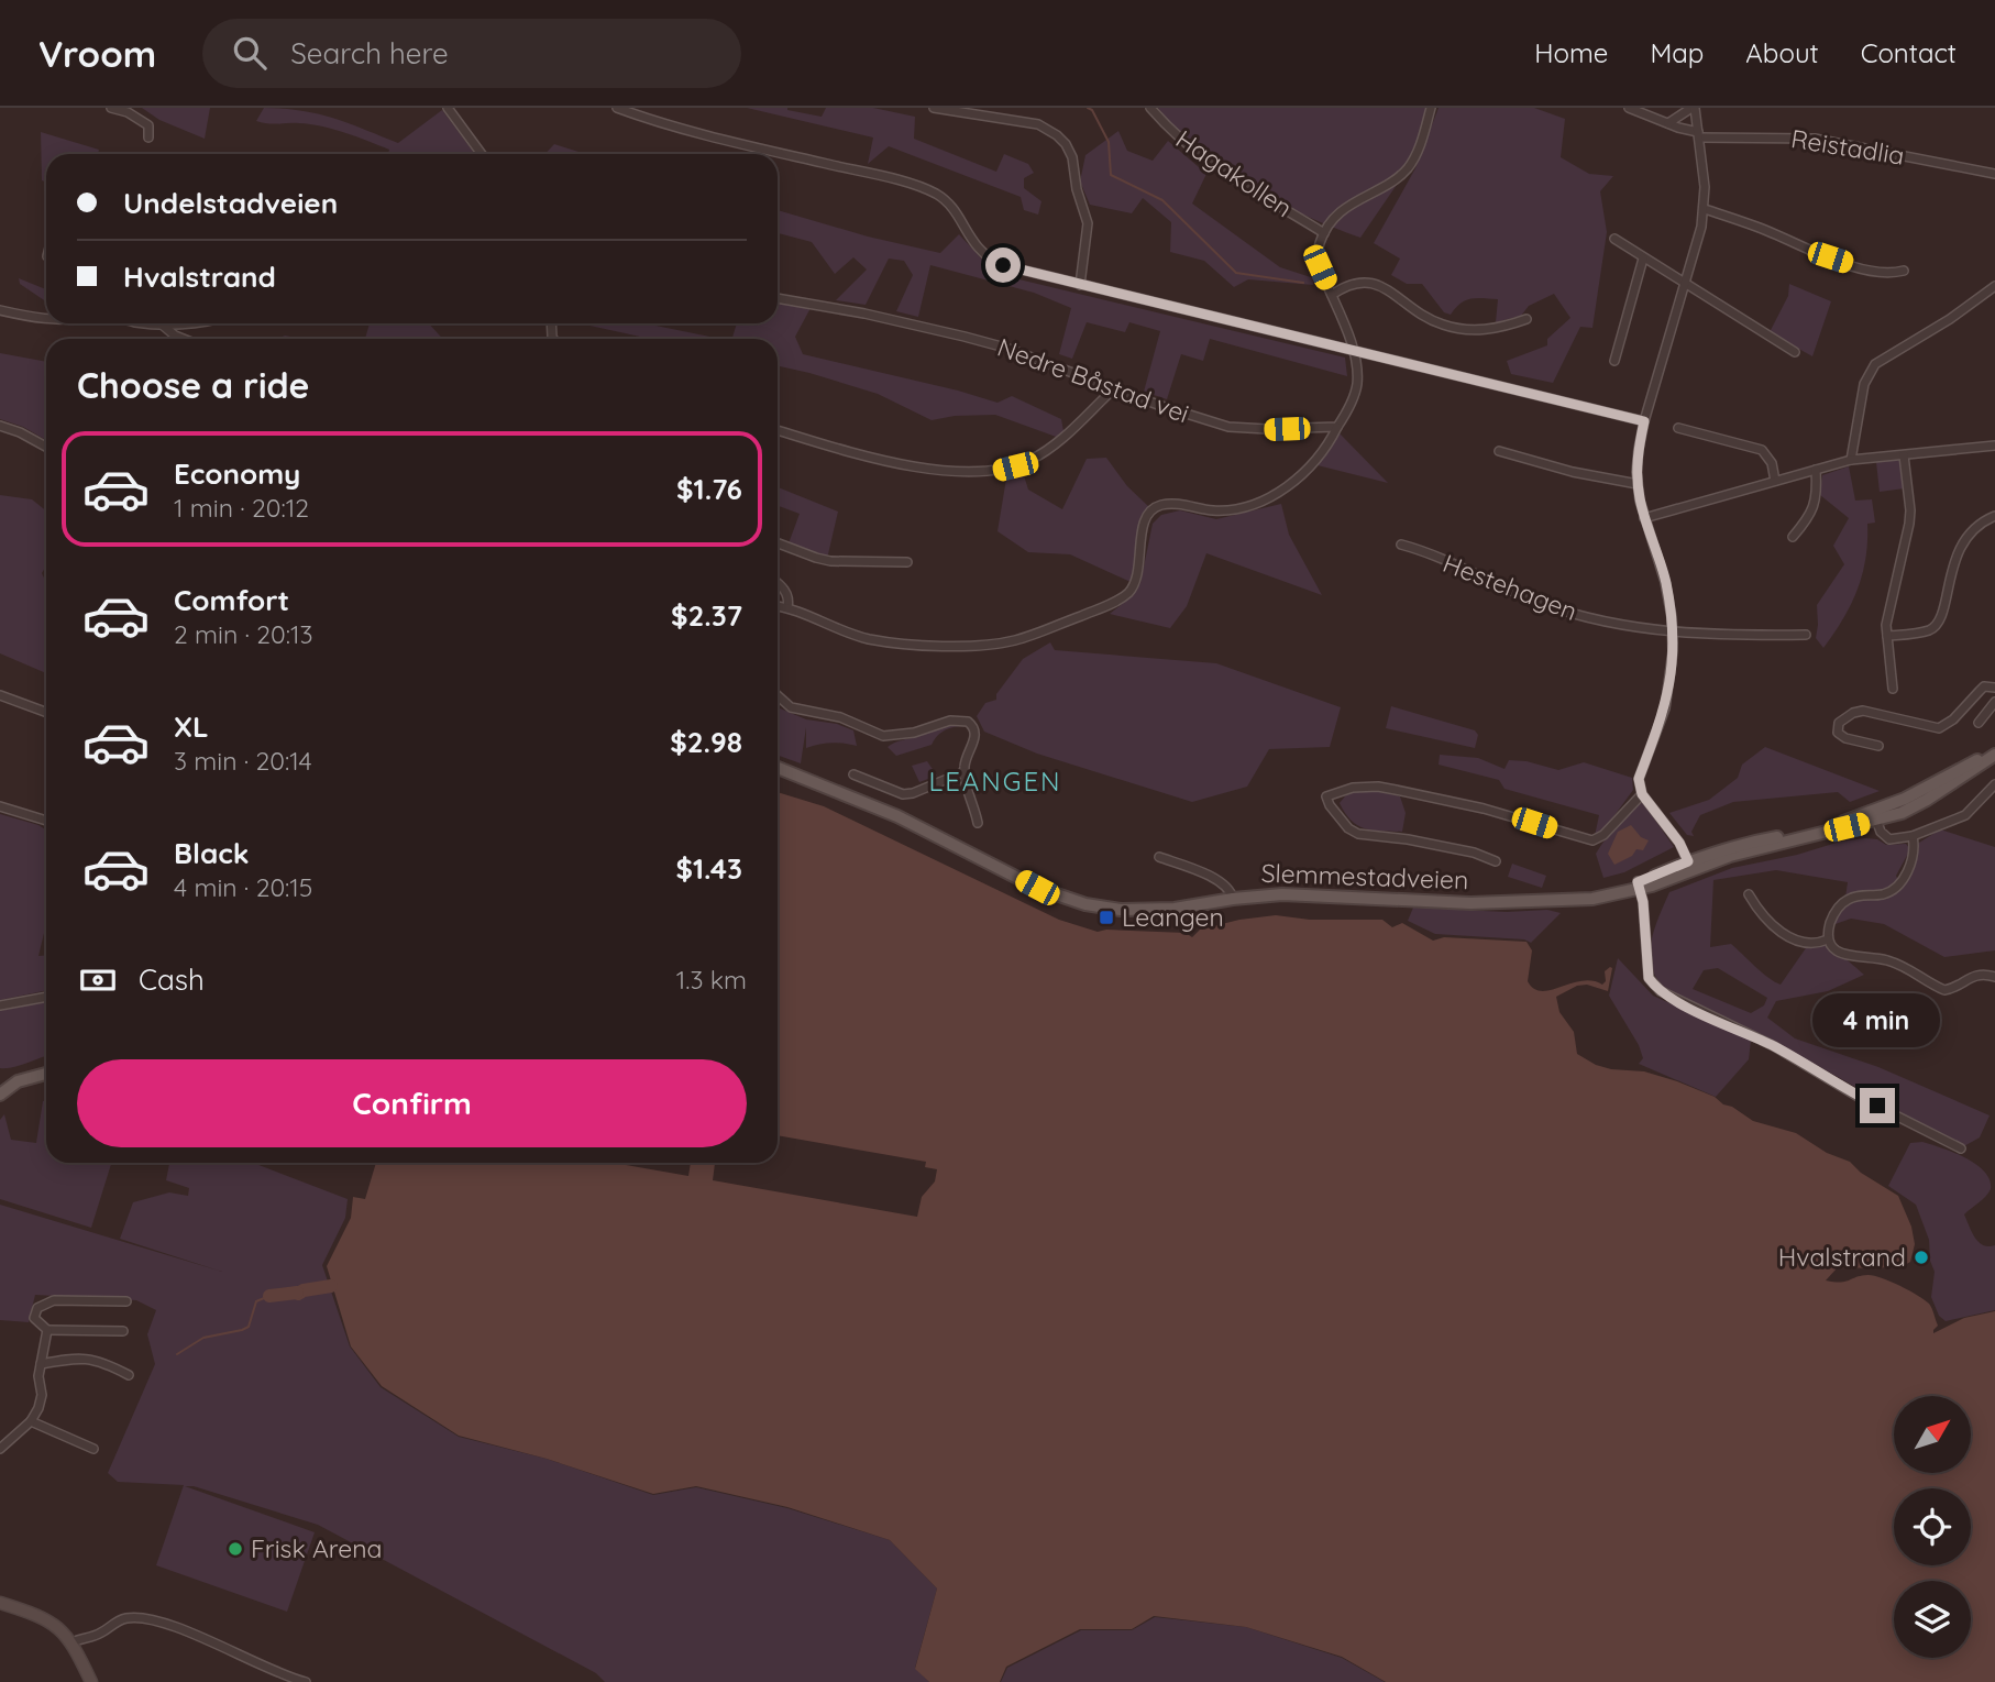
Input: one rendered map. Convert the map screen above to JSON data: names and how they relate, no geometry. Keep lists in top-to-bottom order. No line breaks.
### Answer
{"streets":{"main road":["Slemmestadveien"],"street":["Reistadlia","Hagakollen","Nedre Båstad vei","Hestehagen"]},"districts":["LEANGEN"],"places":{"transit":["Leangen"],"other":["Hvalstrand","Frisk Arena"]},"north":"top right","page":{"header":"Vroom","search":"Search here","nav":["Home","Map","About","Contact"],"banner":["Undelstadveien","Hvalstrand"],"heading":"Choose a ride","list":[{"name":"Economy","note":"1 min · 20:12","value":"$1.76"},{"name":"Comfort","note":"2 min · 20:13","value":"$2.37"},{"name":"XL","note":"3 min · 20:14","value":"$2.98"},{"name":"Black","note":"4 min · 20:15","value":"$1.43"}],"pay":["Cash","1.3 km"],"bubble":"4 min","buttons":"Confirm"}}
